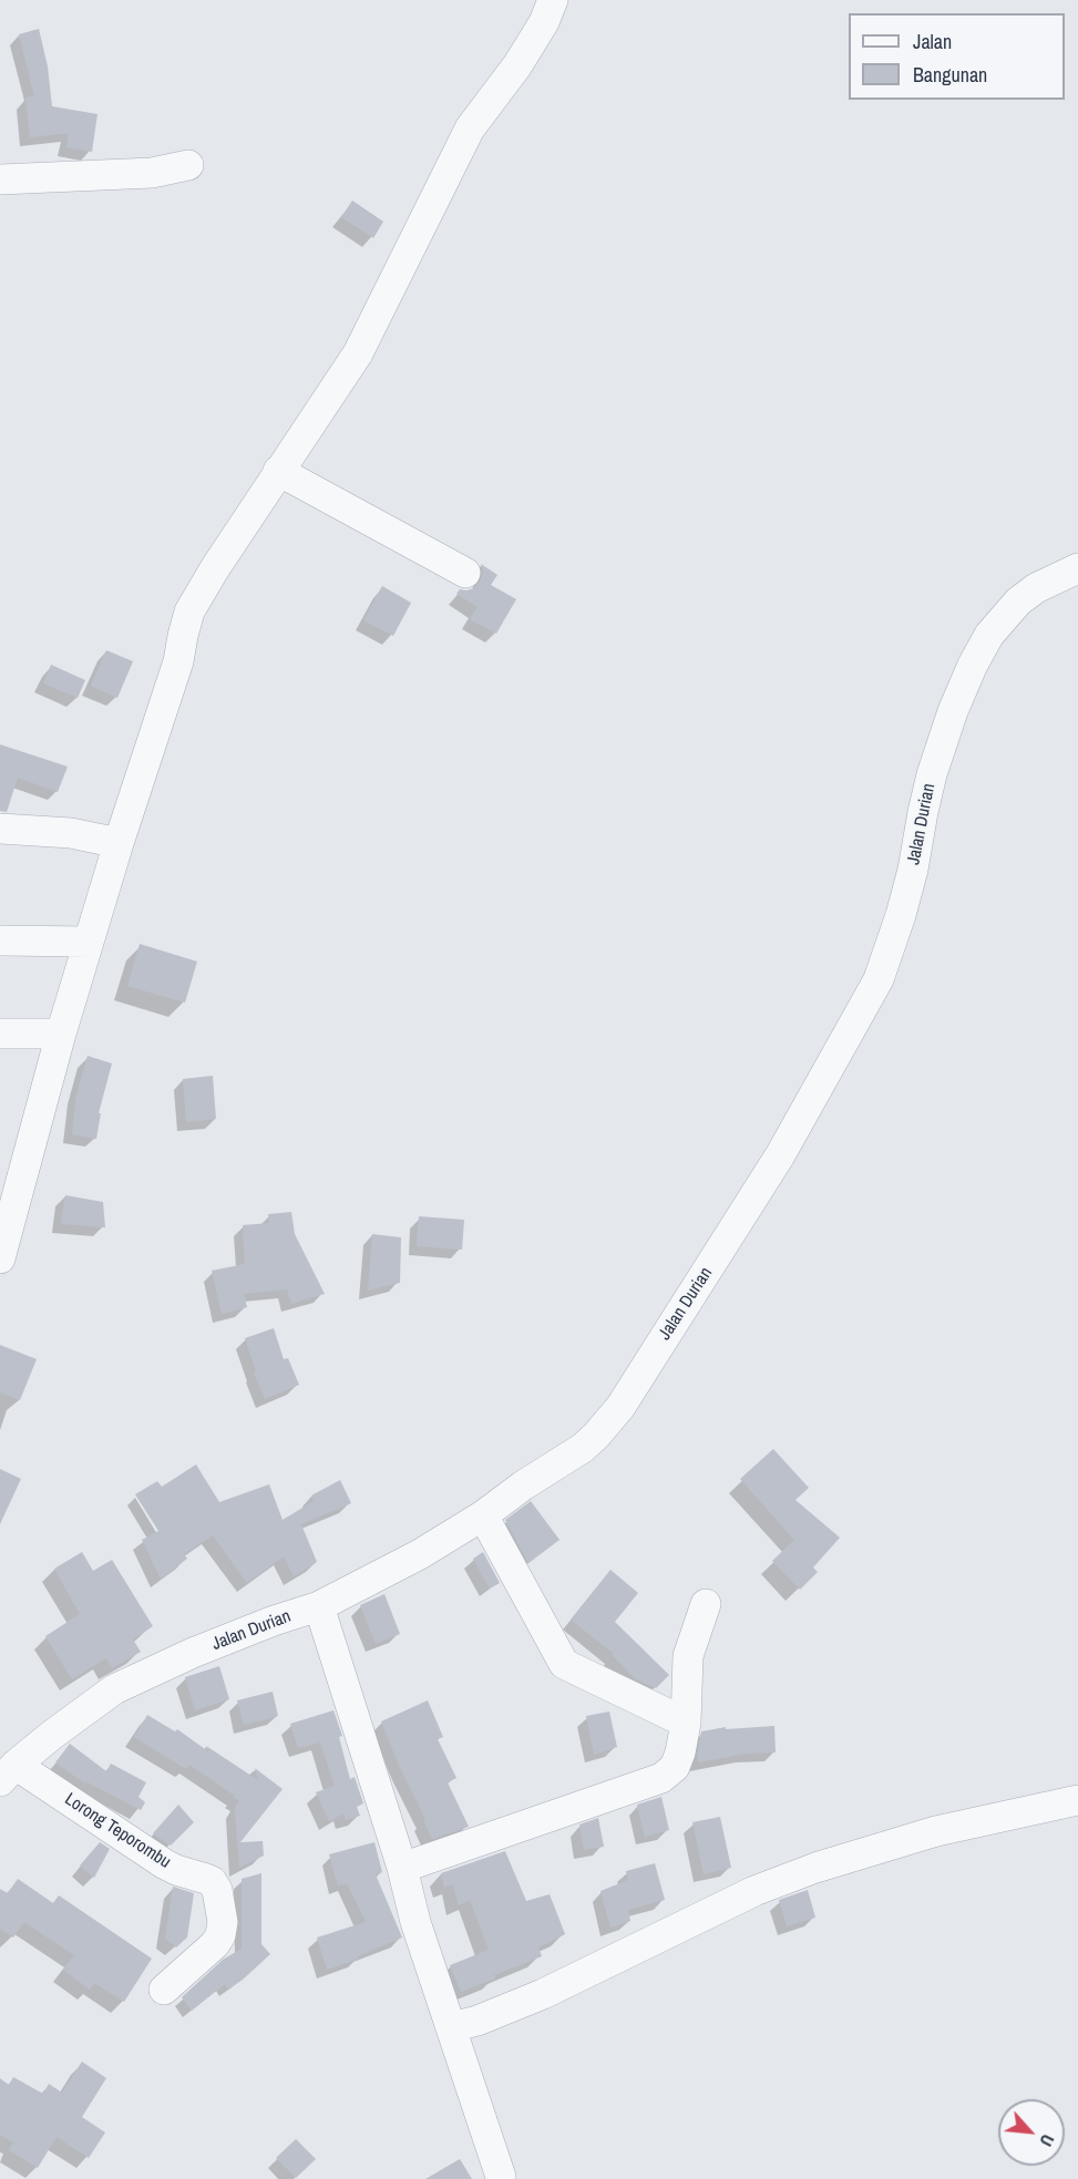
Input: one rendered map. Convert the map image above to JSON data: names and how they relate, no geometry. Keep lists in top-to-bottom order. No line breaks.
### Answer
{"streets":{"street":["Jalan Durian","Lorong Teporombu"]},"crossings":[["Jalan Durian","Lorong Teporombu"]],"legend":["Jalan","Bangunan"],"north":"bottom right"}
